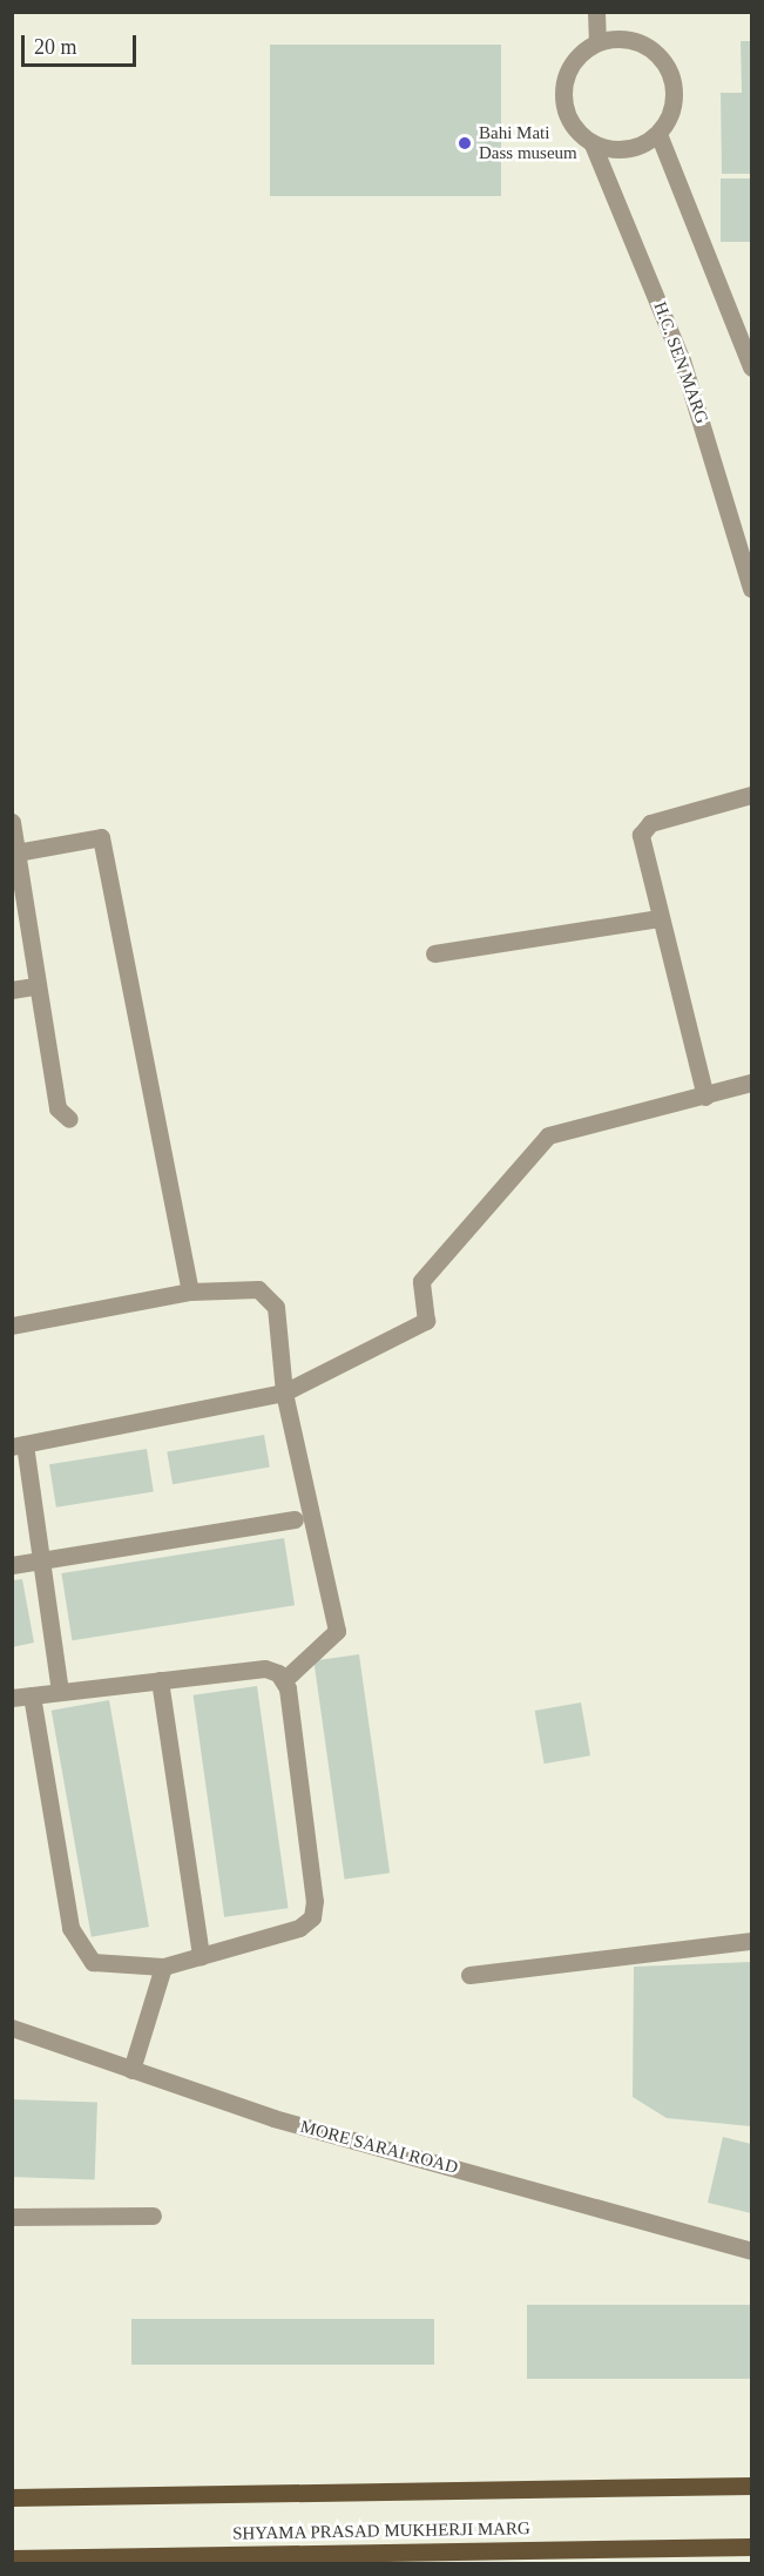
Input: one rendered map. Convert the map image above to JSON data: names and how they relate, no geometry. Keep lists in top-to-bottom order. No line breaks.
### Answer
{"streets":{"main road":["SHYAMA PRASAD MUKHERJI MARG"],"street":["H.C. SEN MARG","MORE SARAI ROAD"]},"places":["Bahi Mati Dass museum"],"scale_bar":"20 m"}
